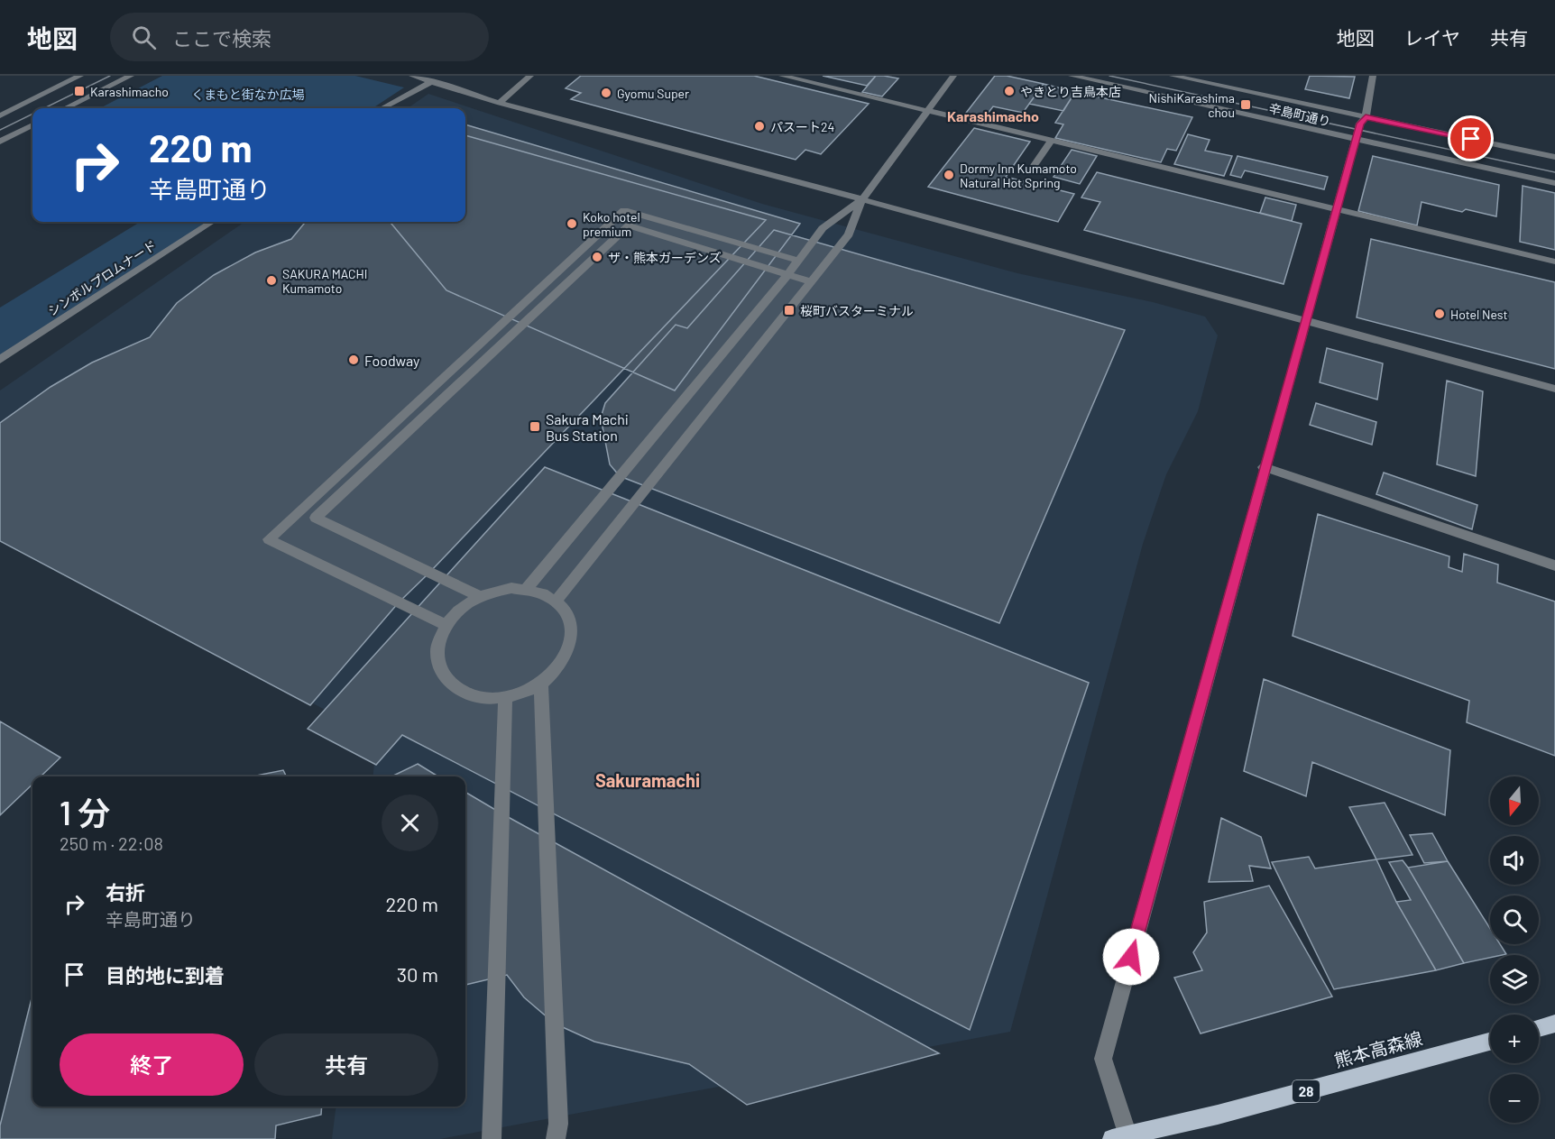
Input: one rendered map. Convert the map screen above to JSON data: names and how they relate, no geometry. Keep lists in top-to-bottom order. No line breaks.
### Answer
{"streets":{"main road":["熊本高森線","28"],"street":["辛島町通り","シンボルプロムナード"]},"districts":["Karashimacho","Sakuramachi"],"parks":["くまもと街なか広場"],"places":{"transit":["Karashimacho","NishiKarashima chou","桜町バスターミナル","Sakura Machi Bus Station"],"other":["やきとり吉鳥本店","Gyomu Super","パスート24","Dormy Inn Kumamoto Natural Hot Spring","Koko hotel premium","ザ・熊本ガーデンズ","SAKURA MACHI Kumamoto","Hotel Nest","Foodway"]},"north":"bottom","page":{"header":"地図","search":"ここで検索","nav":["地図","レイヤ","共有"],"turn":["220 m","辛島町通り"],"map_buttons":["+","−"],"heading":["1 分","250 m · 22:08"],"list":[{"name":"右折","note":"辛島町通り","value":"220 m"},{"name":"目的地に到着","value":"30 m"}],"buttons":["終了","共有"]}}
